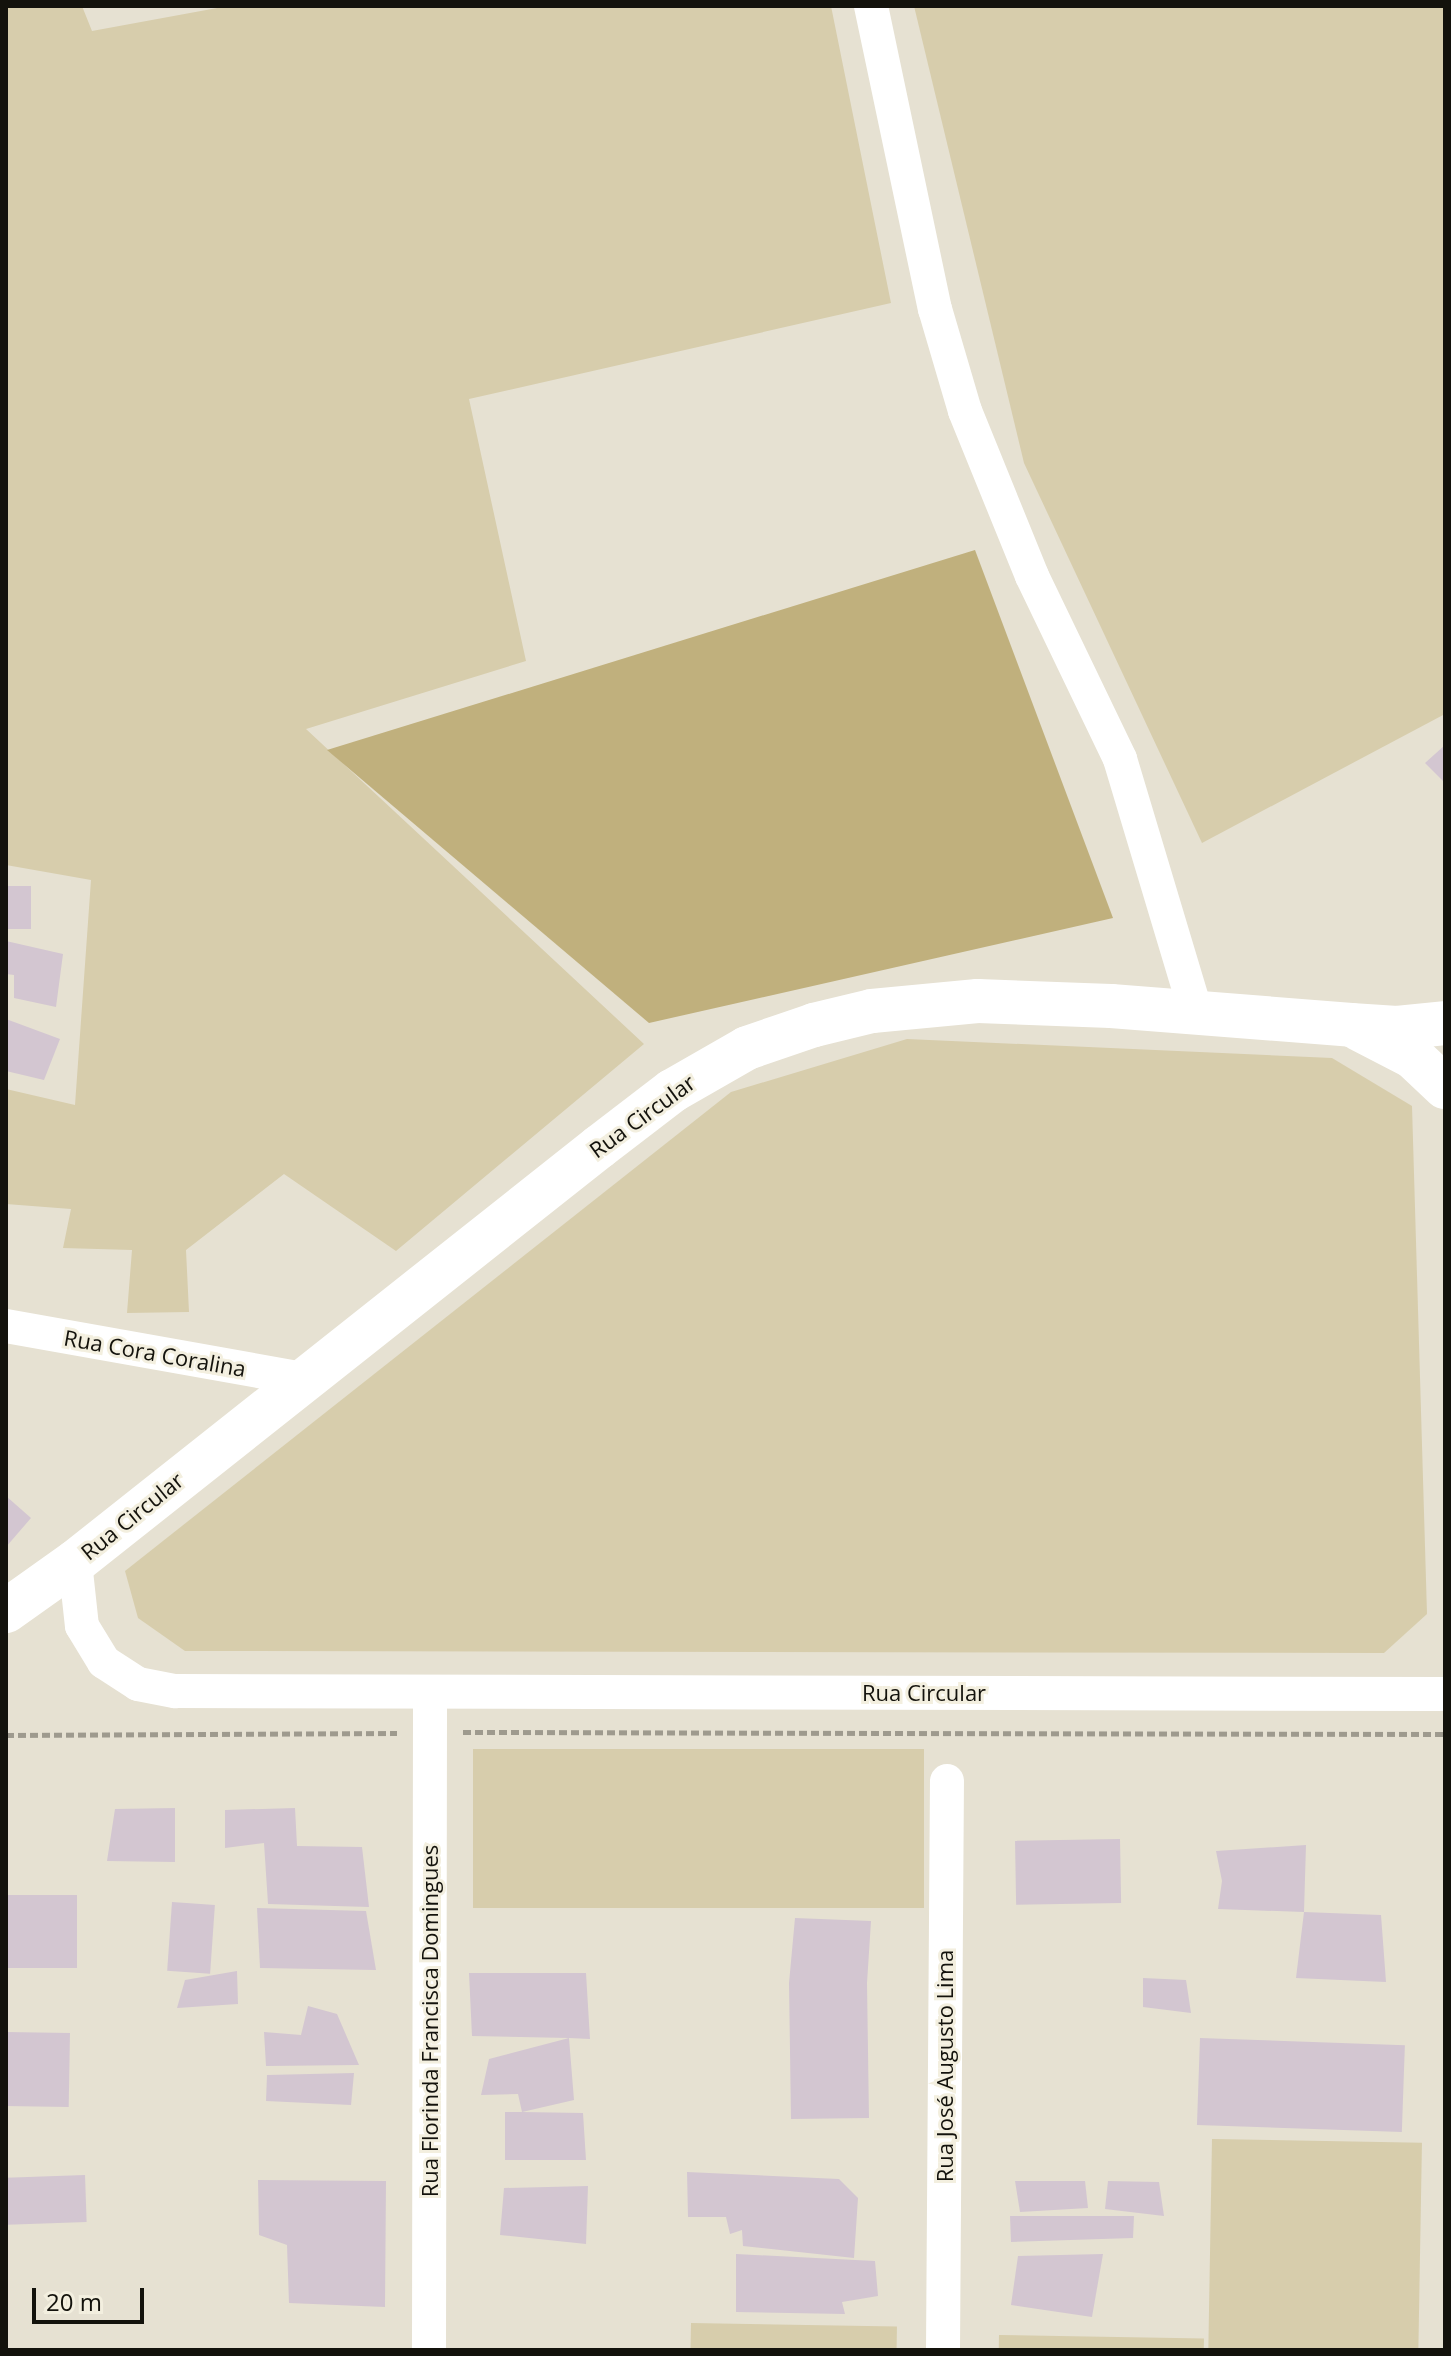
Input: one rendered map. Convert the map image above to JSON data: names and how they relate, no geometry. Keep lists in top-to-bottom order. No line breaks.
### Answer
{"streets":{"main road":["Rua Circular"],"street":["Rua Cora Coralina","Rua Florinda Francisca Domingues","Rua José Augusto Lima"]},"crossings":[["Rua Circular","Rua Cora Coralina"],["Rua Circular","Rua Florinda Francisca Domingues"]],"scale_bar":"20 m"}
